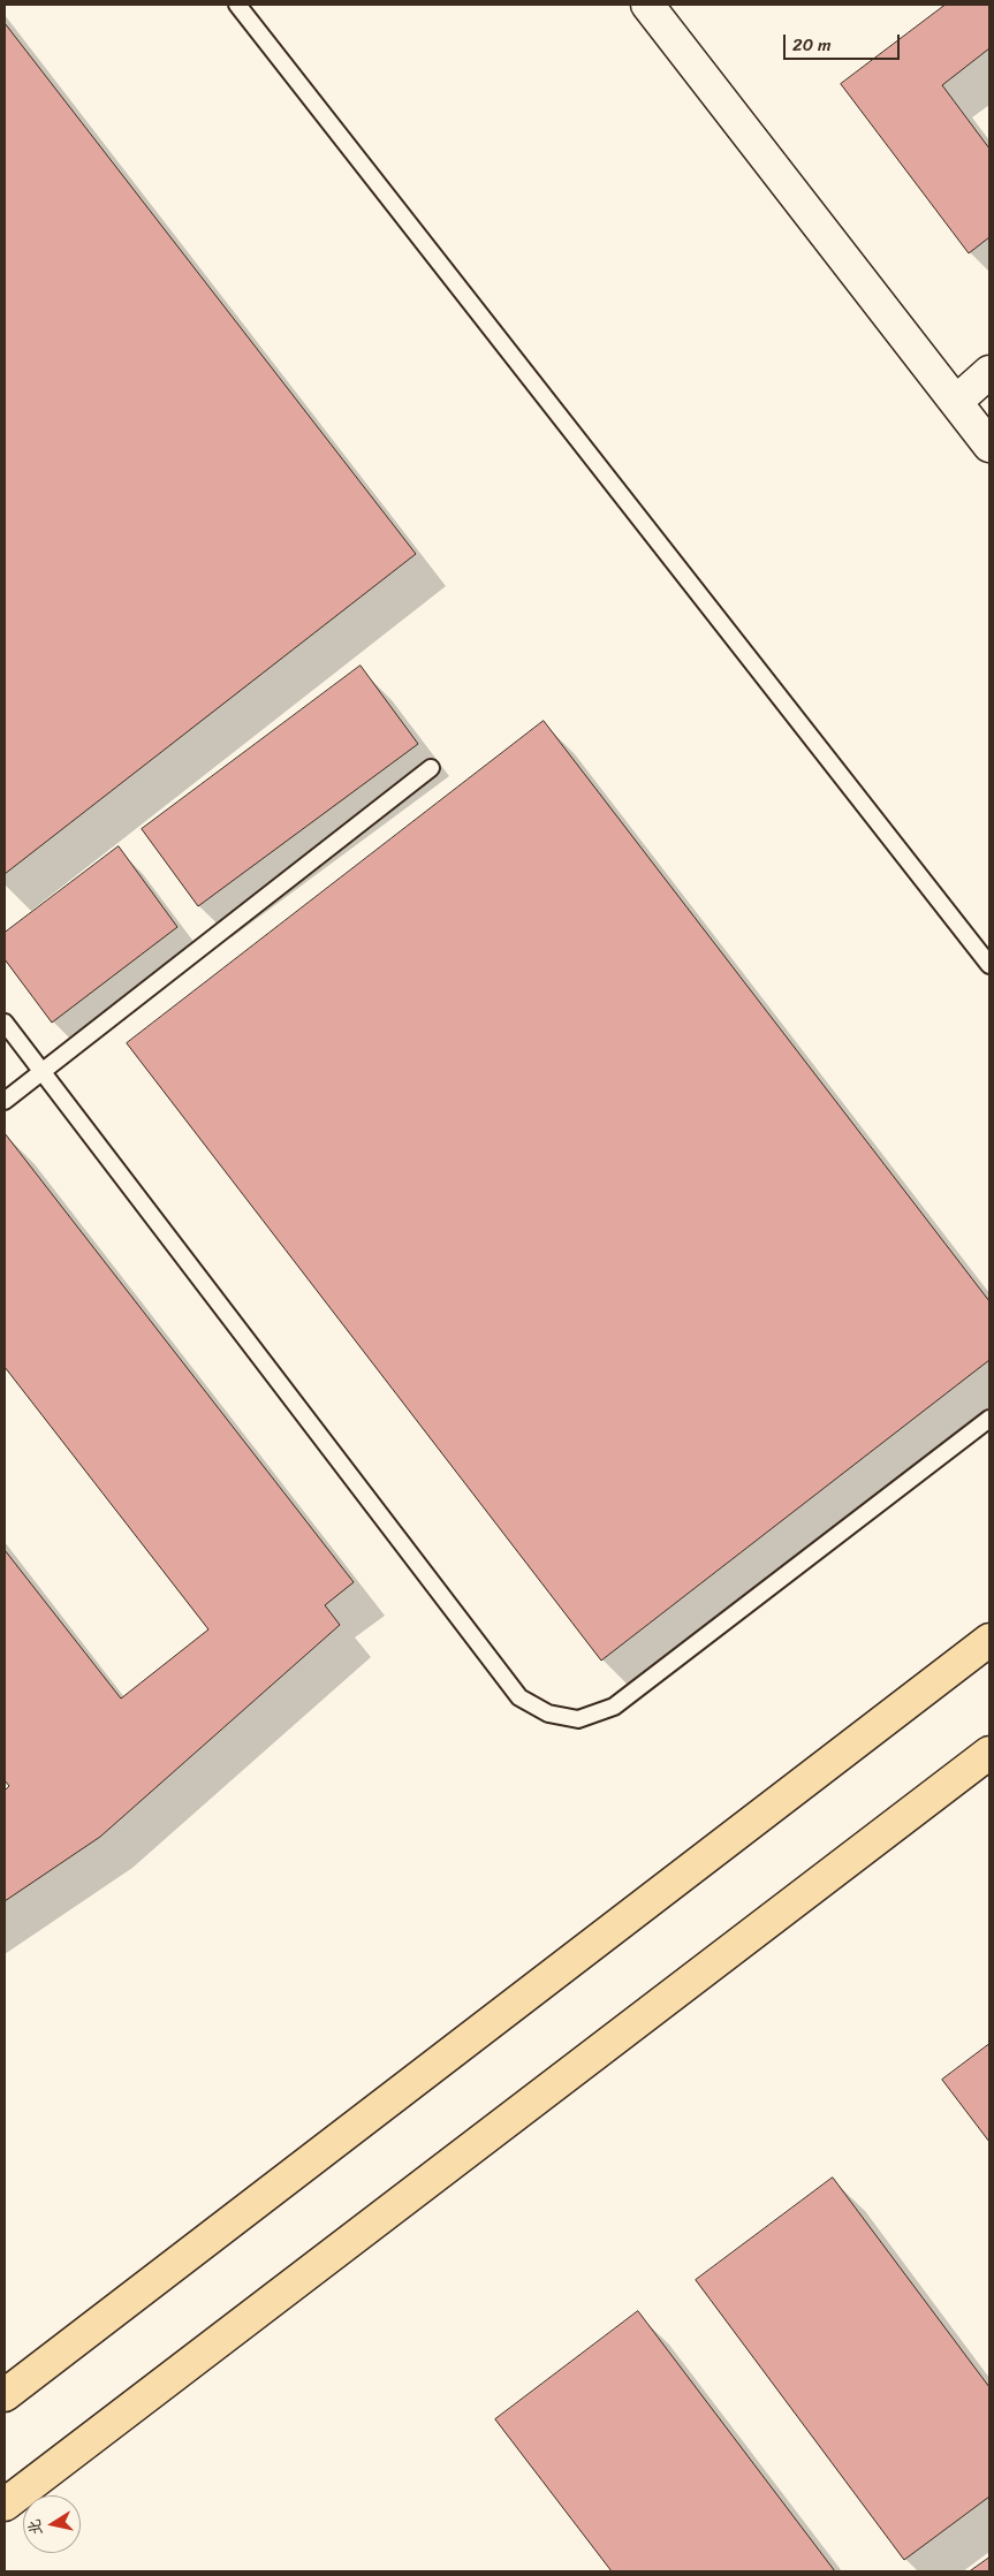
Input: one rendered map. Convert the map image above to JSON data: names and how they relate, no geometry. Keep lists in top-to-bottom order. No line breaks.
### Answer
{"scale_bar":"20 m","north":"left"}
